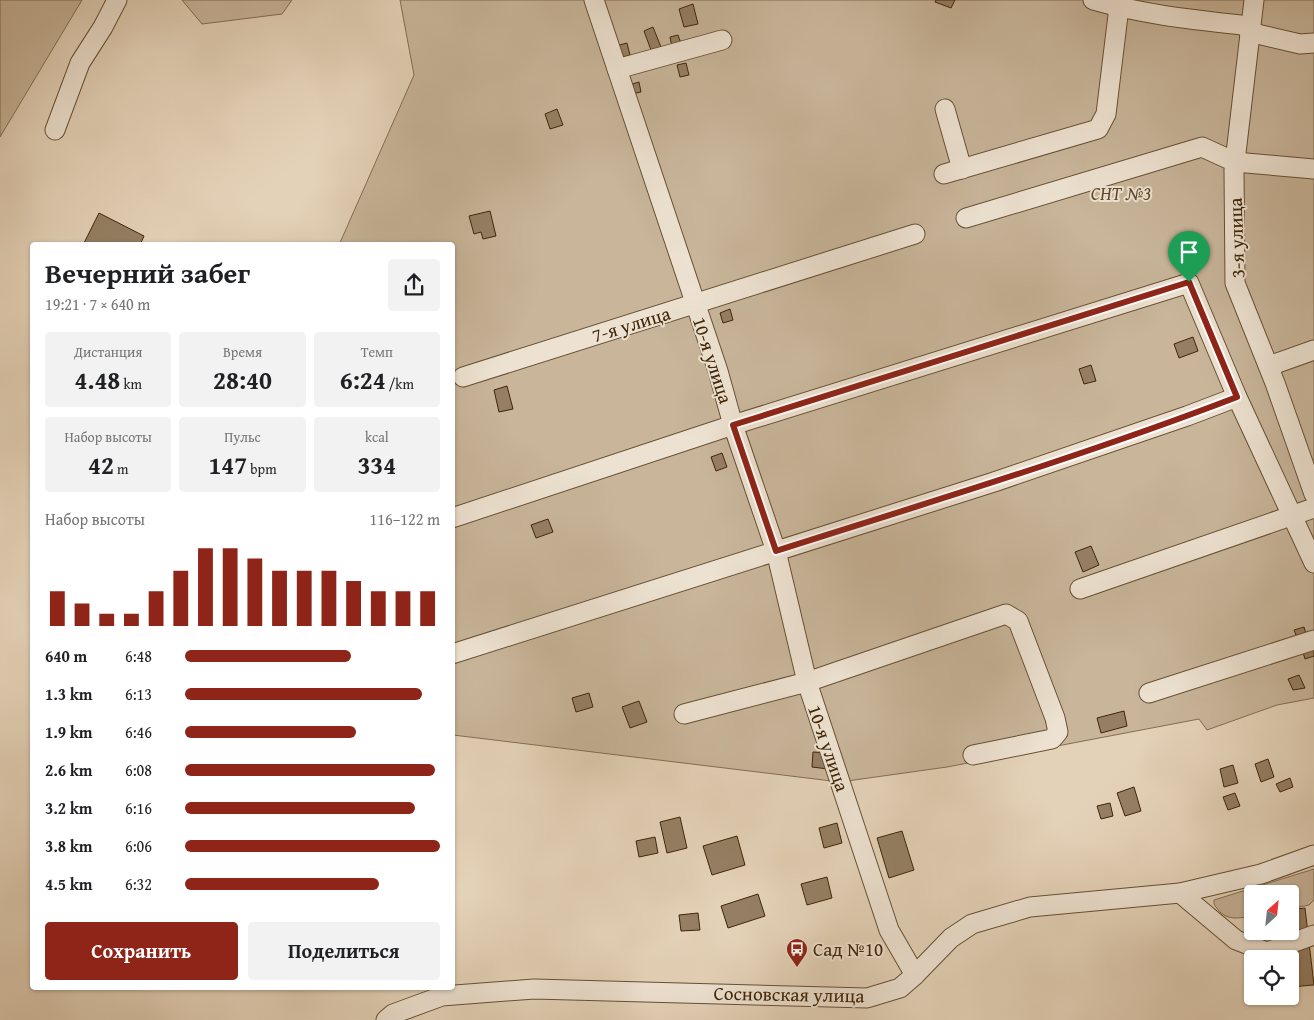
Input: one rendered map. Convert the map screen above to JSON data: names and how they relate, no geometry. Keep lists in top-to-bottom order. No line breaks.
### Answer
{"streets":{"street":["3-я улица","7-я улица","10-я улица","Сосновская улица"]},"crossings":[["7-я улица","10-я улица"],["10-я улица","Сосновская улица"]],"parks":["СНТ №3"],"places":{"bus stop":["Сад №10"]},"north":"top right","page":{"heading":["Вечерний забег","19:21 · 7 × 640 m"],"stats":[["Дистанция","4.48 km"],["Время","28:40"],["Темп","6:24 /km"],["Набор высоты","42 m"],["Пульс","147 bpm"],["kcal","334"]],"chart":["Набор высоты","116–122 m"],"list":[{"name":"640 m","note":"6:48"},{"name":"1.3 km","note":"6:13"},{"name":"1.9 km","note":"6:46"},{"name":"2.6 km","note":"6:08"},{"name":"3.2 km","note":"6:16"},{"name":"3.8 km","note":"6:06"},{"name":"4.5 km","note":"6:32"}],"buttons":["Сохранить","Поделиться"]}}
